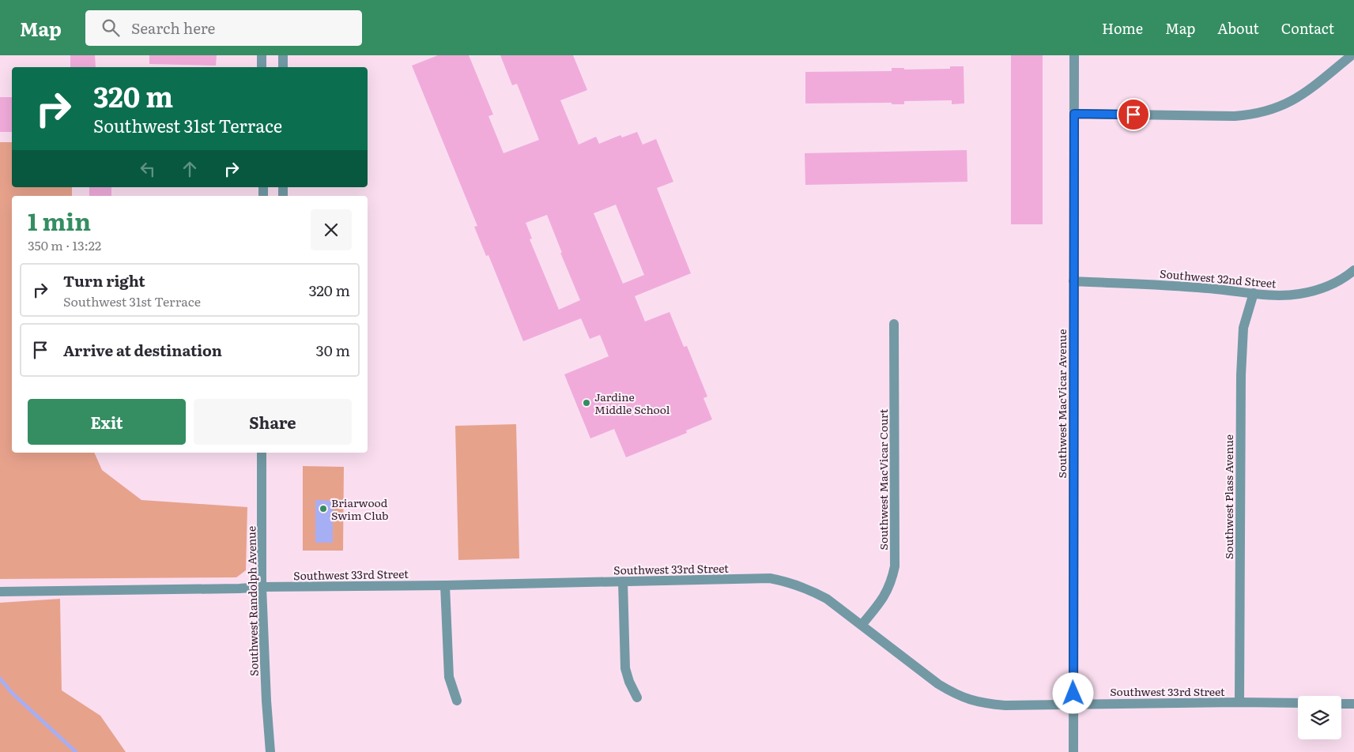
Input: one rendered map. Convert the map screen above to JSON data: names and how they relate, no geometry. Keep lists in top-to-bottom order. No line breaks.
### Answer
{"streets":{"street":["Southwest 32nd Street","Southwest MacVicar Avenue","Southwest MacVicar Court","Southwest Plass Avenue","Southwest 33rd Street","Southwest Randolph Avenue"]},"crossings":[["Southwest 32nd Street","Southwest MacVicar Avenue"],["Southwest 32nd Street","Southwest Plass Avenue"],["Southwest MacVicar Avenue","Southwest 33rd Street"],["Southwest MacVicar Court","Southwest 33rd Street"],["Southwest Plass Avenue","Southwest 33rd Street"],["Southwest 33rd Street","Southwest Randolph Avenue"]],"places":["Jardine Middle School","Briarwood Swim Club"],"page":{"header":"Map","search":"Search here","nav":["Home","Map","About","Contact"],"turn":["320 m","Southwest 31st Terrace"],"heading":["1 min","350 m · 13:22"],"list":[{"name":"Turn right","note":"Southwest 31st Terrace","value":"320 m"},{"name":"Arrive at destination","value":"30 m"}],"buttons":["Exit","Share"]}}
